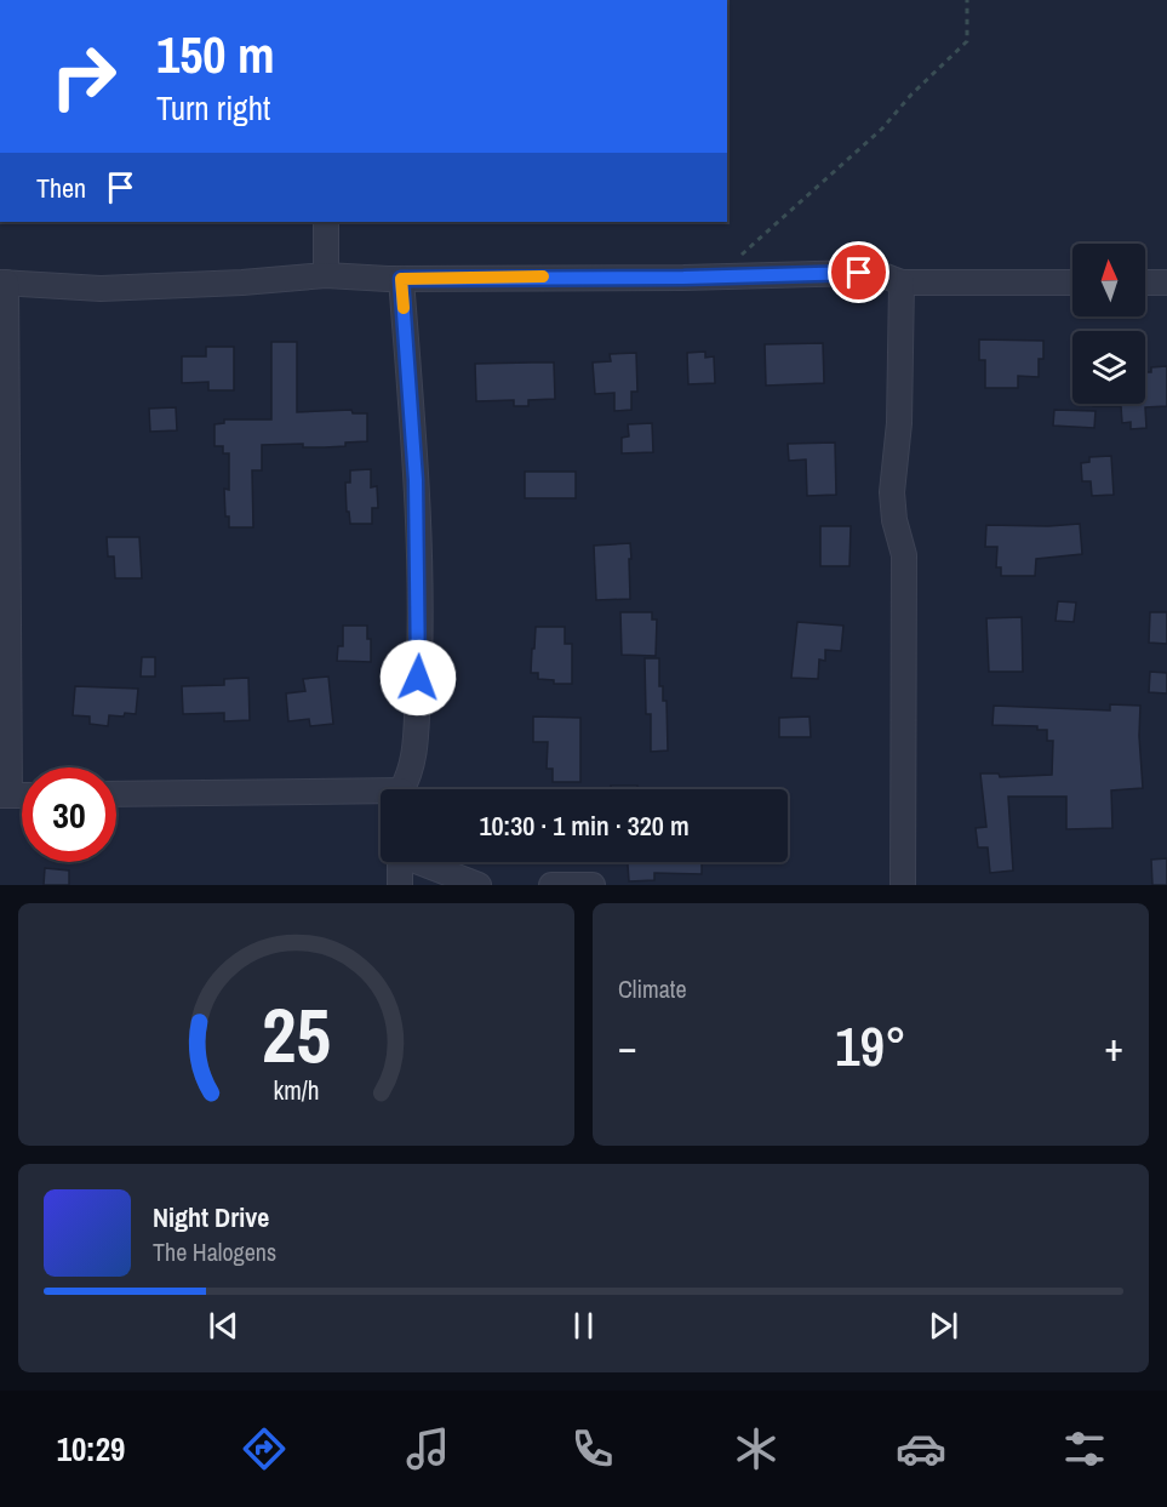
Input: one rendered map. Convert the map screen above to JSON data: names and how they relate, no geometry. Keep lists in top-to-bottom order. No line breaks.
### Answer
{"north":"top","page":{"turn":["150 m","Turn right"],"then":"Then","limit":"30","trip":"10:30 · 1 min · 320 m","tile":"Climate","heat":["−","19°","+"],"song":["Night Drive","The Halogens"],"tabs":"10:29","gauge":["25","km/h"]}}
